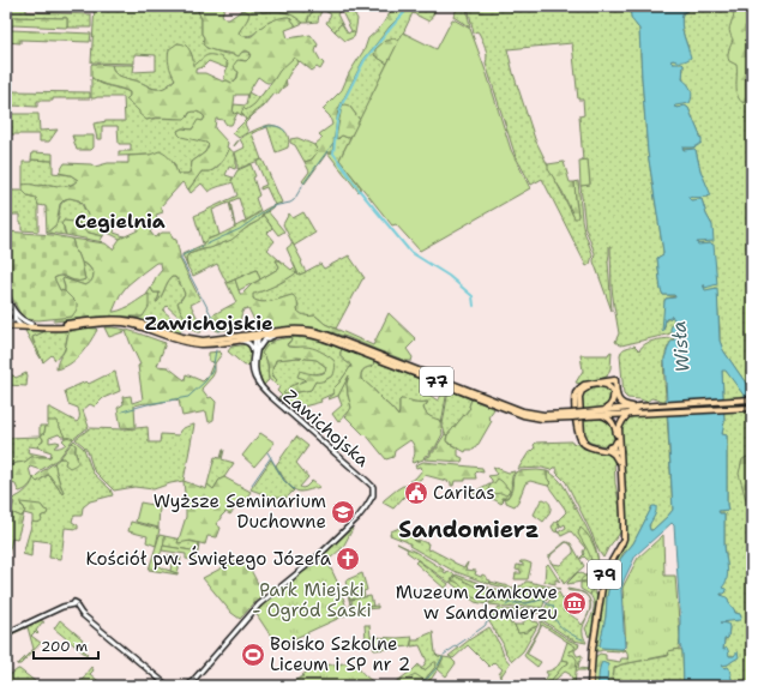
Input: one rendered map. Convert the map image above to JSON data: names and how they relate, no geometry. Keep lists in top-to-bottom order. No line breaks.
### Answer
{"streets":{"main road":["77","79"],"street":["Zawichojska"]},"crossings":[["77","Zawichojska"],["77","79"]],"districts":["Cegielnia","Zawichojskie","Sandomierz"],"water":["Wisła"],"parks":["Park Miejski - Ogród Saski"],"places":{"public building":["Caritas"],"school or university":["Wyższe Seminarium Duchowne"],"church":["Kościół pw. Świętego Józefa"],"museum":["Muzeum Zamkowe w Sandomierzu"],"sports":["Boisko Szkolne Liceum i SP nr 2"]},"scale_bar":"200 m"}
